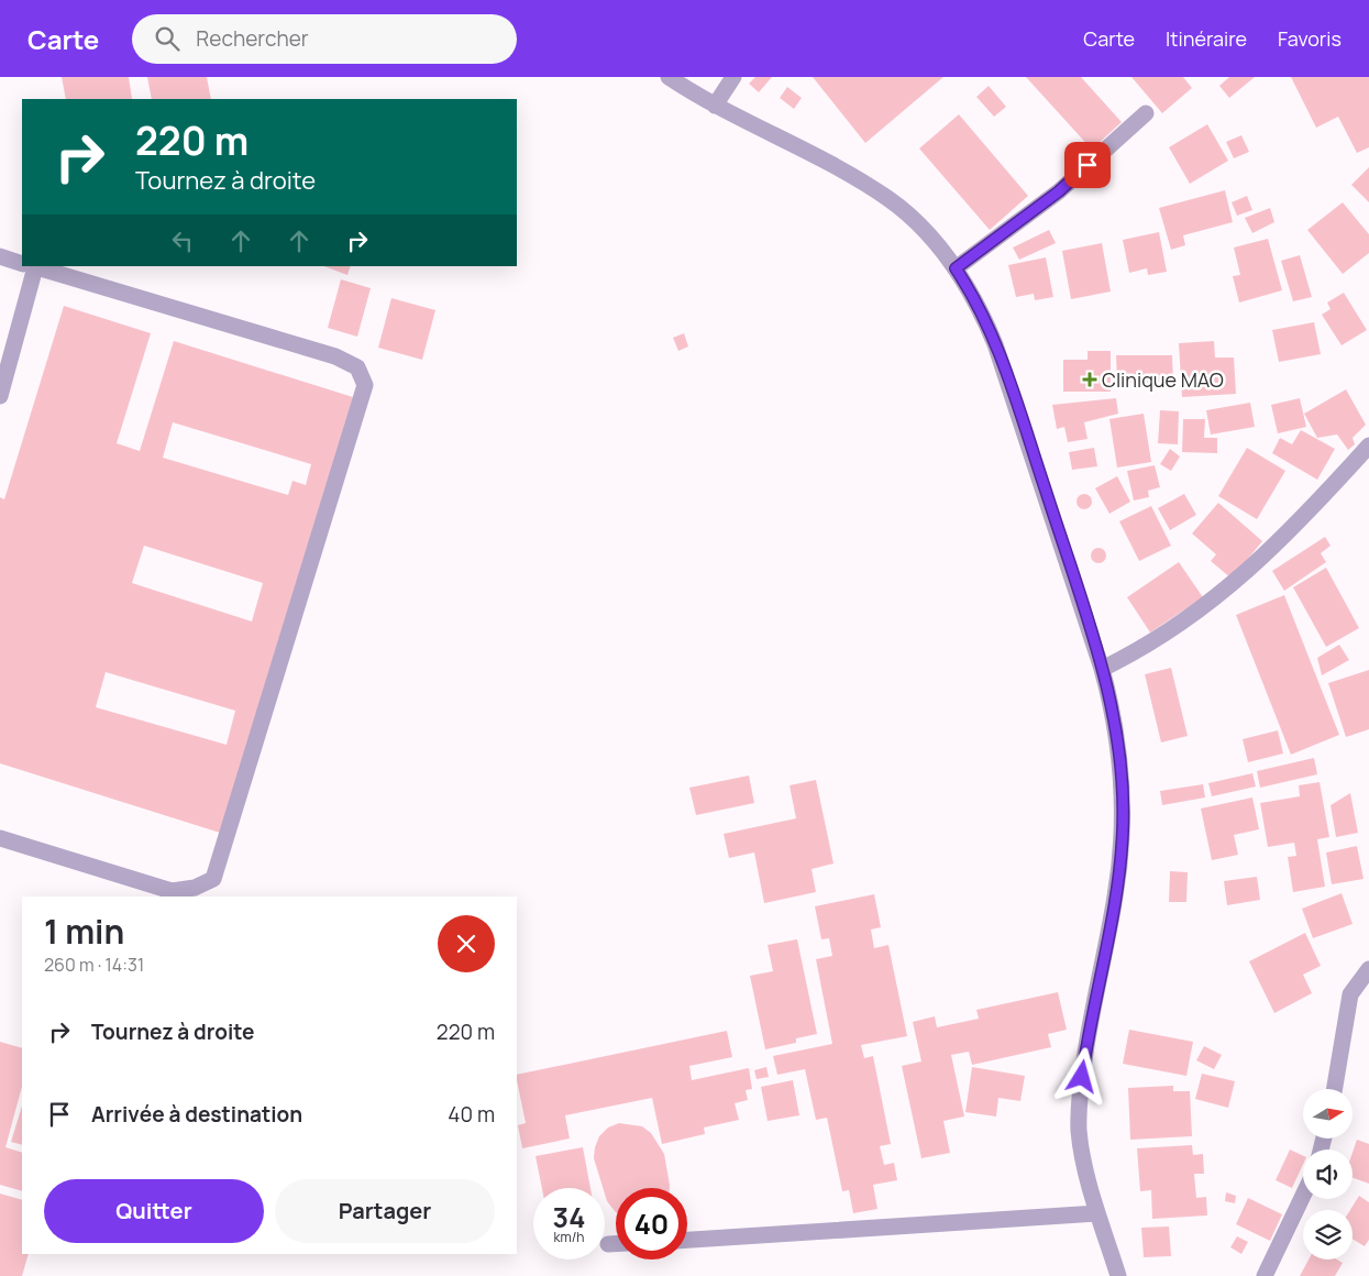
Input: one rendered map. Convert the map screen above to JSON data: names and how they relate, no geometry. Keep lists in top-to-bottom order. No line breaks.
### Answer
{"places":{"health":["Clinique MAO"]},"north":"right","page":{"header":"Carte","search":"Rechercher","nav":["Carte","Itinéraire","Favoris"],"turn":["220 m","Tournez à droite"],"heading":["1 min","260 m · 14:31"],"list":[{"name":"Tournez à droite","value":"220 m"},{"name":"Arrivée à destination","value":"40 m"}],"buttons":["Quitter","Partager"],"speed":"34 km/h","limit":"40"}}
